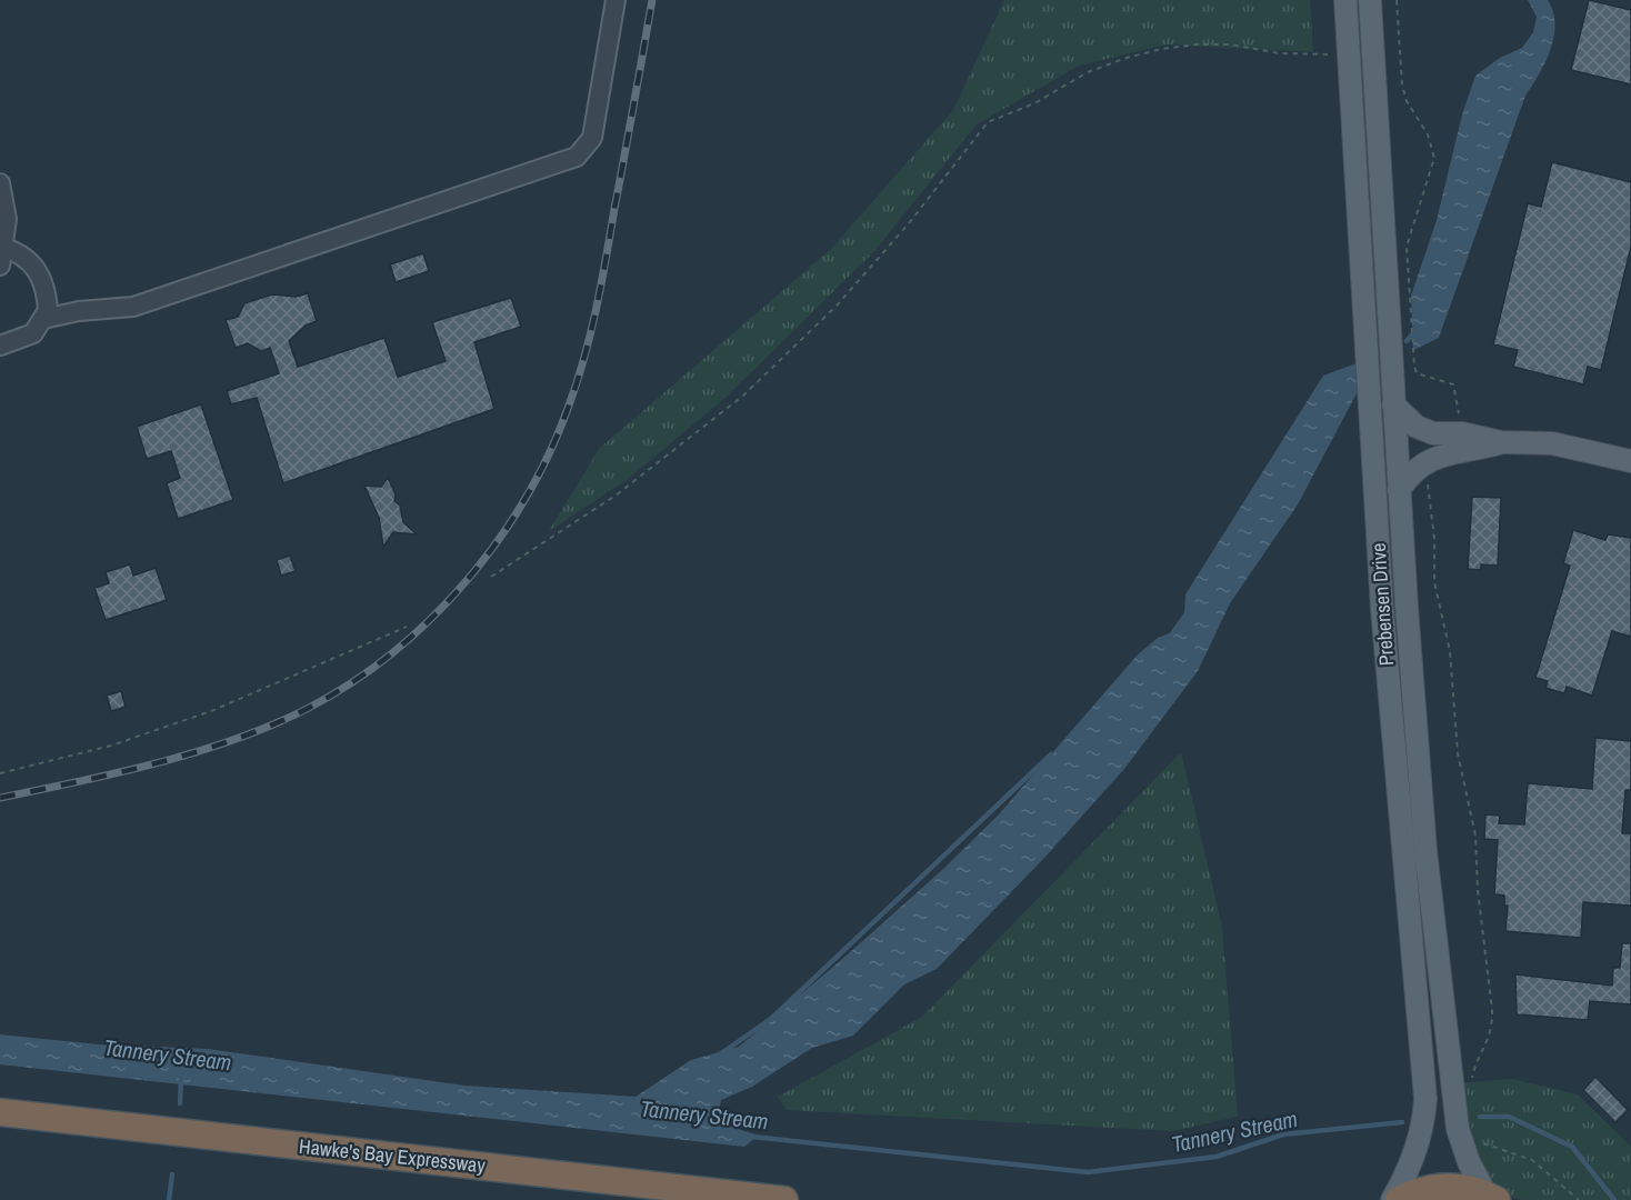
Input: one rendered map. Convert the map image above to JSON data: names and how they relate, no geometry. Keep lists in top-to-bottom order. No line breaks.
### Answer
{"streets":{"highway":["Hawke's Bay Expressway"],"main road":["Prebensen Drive"]},"water":["Tannery Stream"]}
